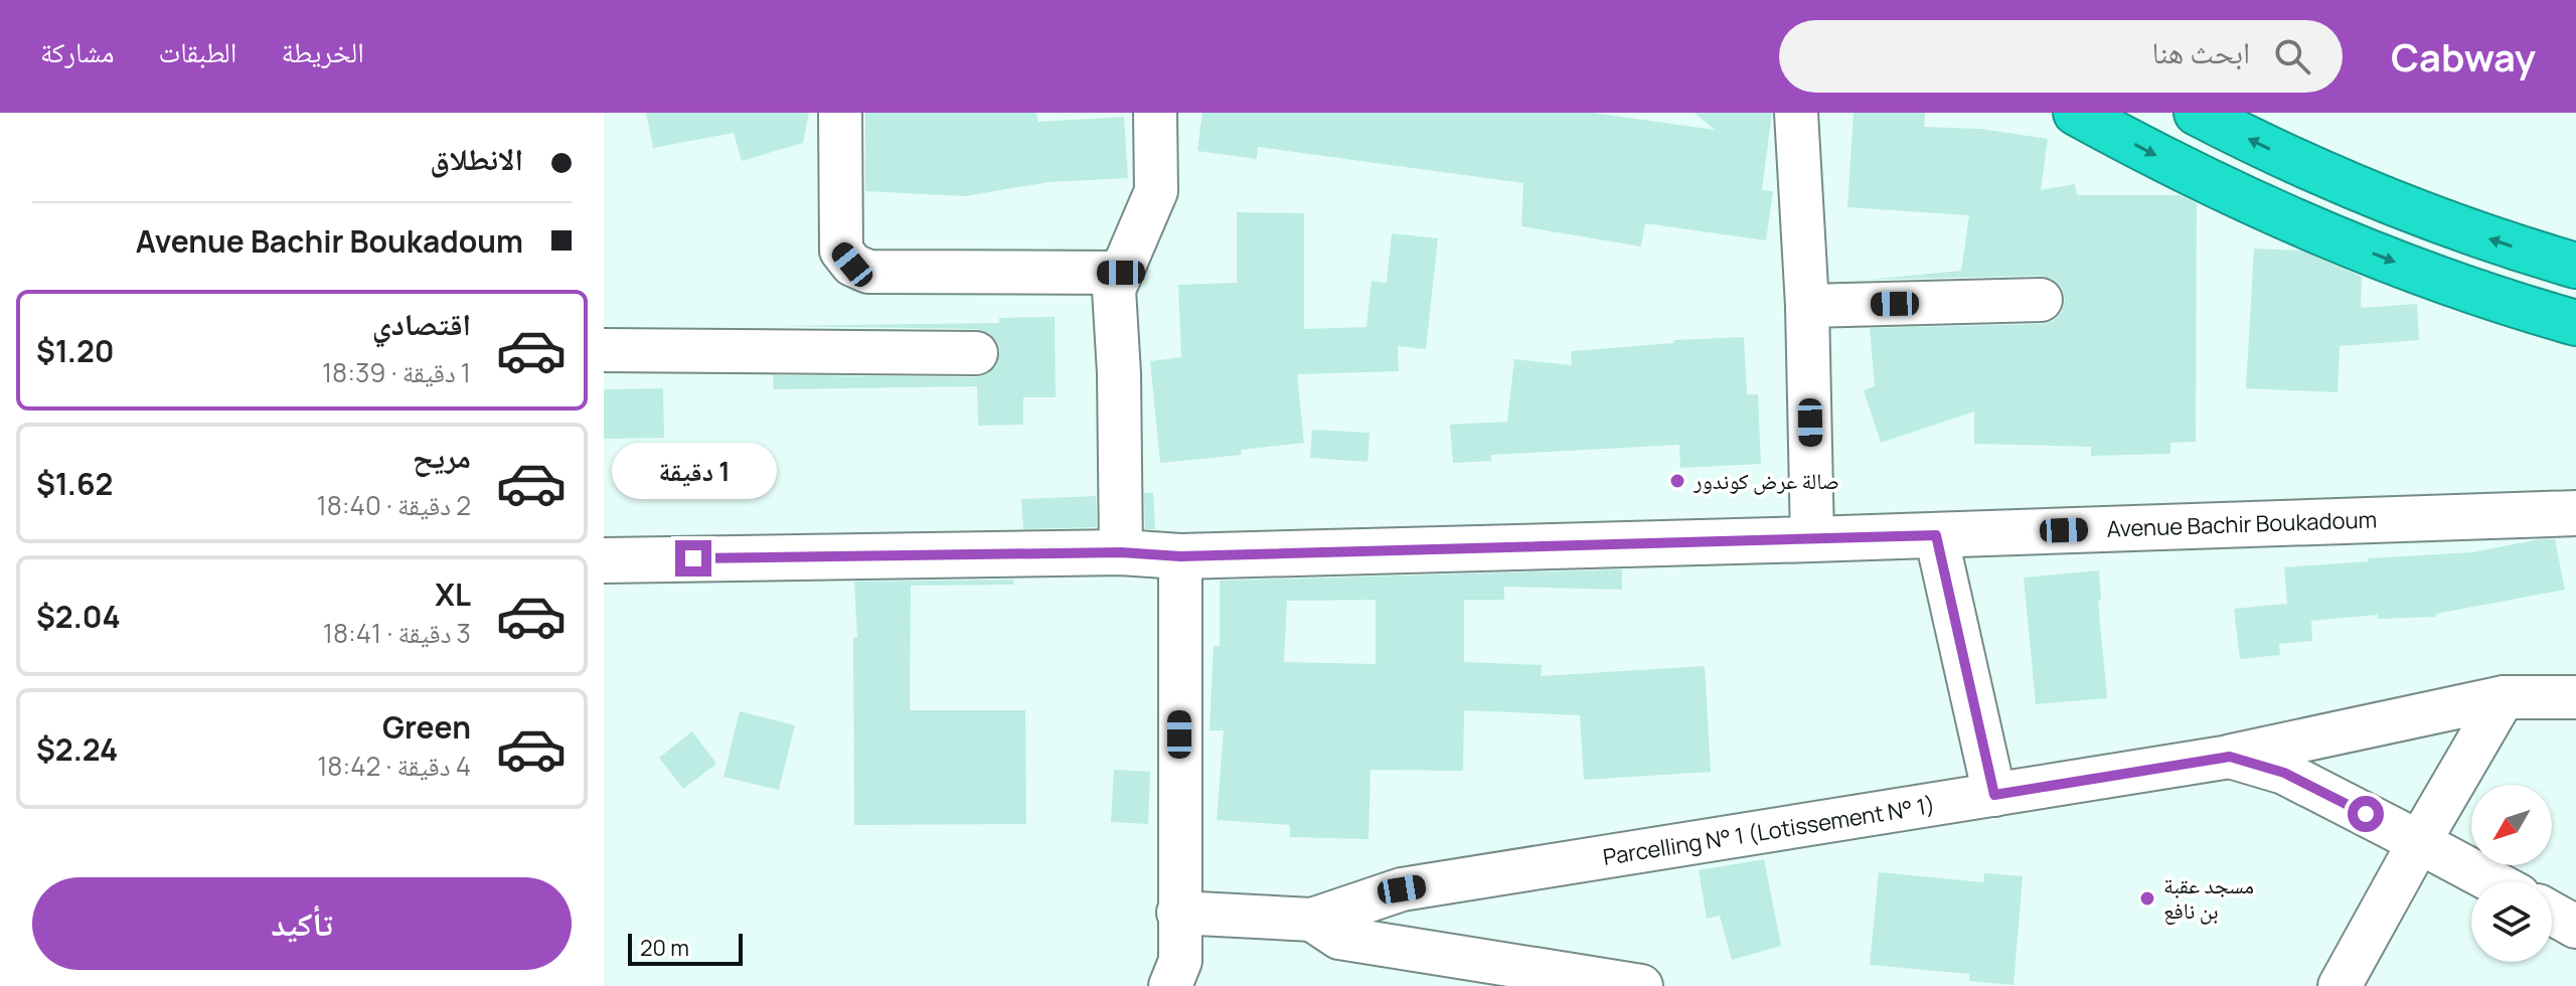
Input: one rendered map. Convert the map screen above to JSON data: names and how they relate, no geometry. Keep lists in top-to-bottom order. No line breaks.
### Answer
{"streets":{"street":["Avenue Bachir Boukadoum","Parcelling N° 1 (Lotissement N° 1)"]},"places":["صالة عرض كوندور","مسجد عقبة بن نافع"],"scale_bar":"20 m","north":"bottom left","page":{"header":"Cabway","search":"ابحث هنا","nav":["الخريطة","الطبقات","مشاركة"],"banner":["الانطلاق","Avenue Bachir Boukadoum"],"list":[{"name":"اقتصادي","note":"1 دقيقة · 18:39","value":"$1.20"},{"name":"مريح","note":"2 دقيقة · 18:40","value":"$1.62"},{"name":"XL","note":"3 دقيقة · 18:41","value":"$2.04"},{"name":"Green","note":"4 دقيقة · 18:42","value":"$2.24"}],"bubble":"1 دقيقة","buttons":"تأكيد","scale":"20 m"}}
